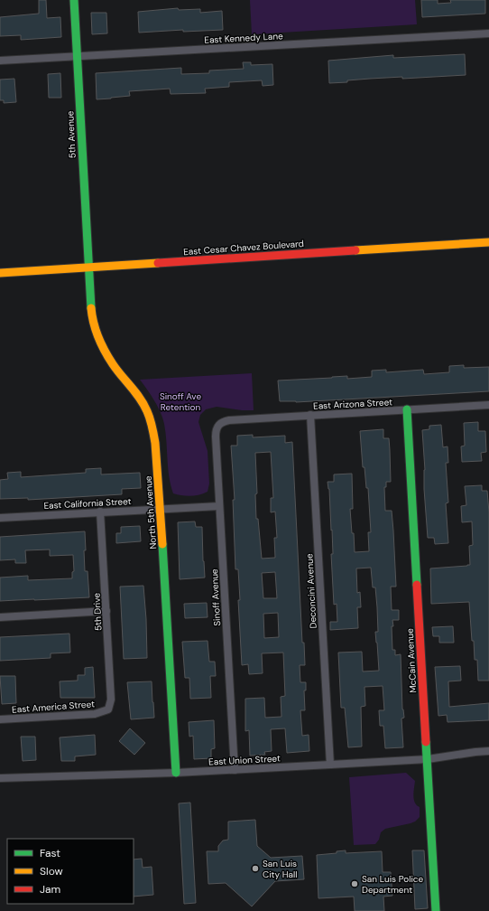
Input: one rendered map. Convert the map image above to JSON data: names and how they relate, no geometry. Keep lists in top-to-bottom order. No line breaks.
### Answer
{"streets":{"main road":["5th Avenue","East Cesar Chavez Boulevard","North 5th Avenue","McCain Avenue"],"street":["East Kennedy Lane","East Arizona Street","East California Street","Deconcini Avenue","Sinoff Avenue","5th Drive","East America Street","East Union Street"]},"crossings":[["East Kennedy Lane","5th Avenue"],["5th Avenue","East Cesar Chavez Boulevard"],["5th Avenue","North 5th Avenue"],["East Cesar Chavez Boulevard","North 5th Avenue"],["East Arizona Street","Deconcini Avenue"],["East Arizona Street","Sinoff Avenue"],["East Arizona Street","McCain Avenue"],["East California Street","North 5th Avenue"],["East California Street","Sinoff Avenue"],["East California Street","5th Drive"],["North 5th Avenue","East Union Street"],["Deconcini Avenue","East Union Street"],["Sinoff Avenue","East Union Street"],["5th Drive","East America Street"],["McCain Avenue","East Union Street"]],"parks":["Sinoff Ave Retention"],"places":["San Luis City Hall","San Luis Police Department"],"legend":["Fast","Slow","Jam"]}
